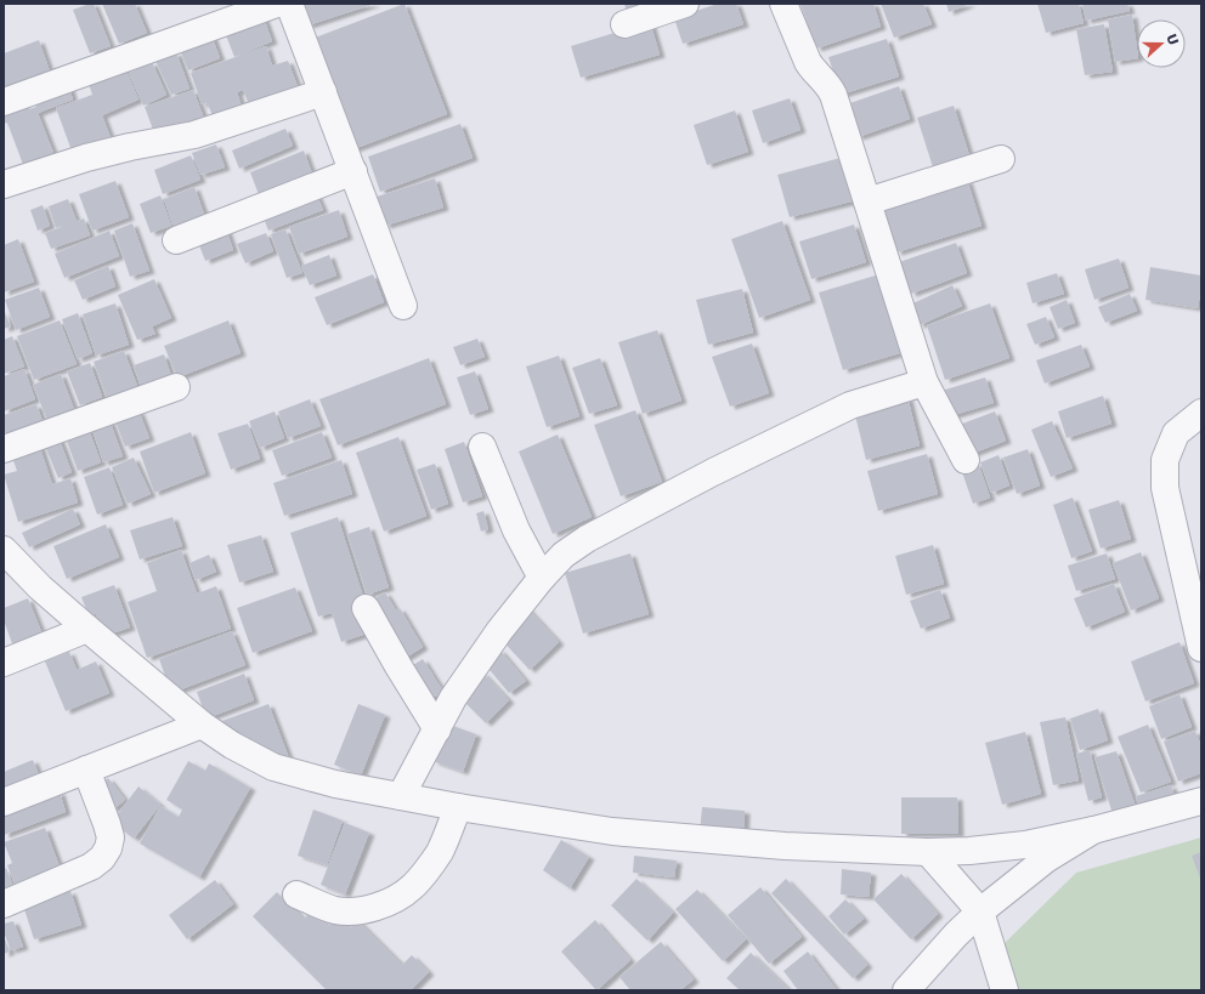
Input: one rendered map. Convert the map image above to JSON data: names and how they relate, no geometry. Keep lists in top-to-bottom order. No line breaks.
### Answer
{"north":"right"}
